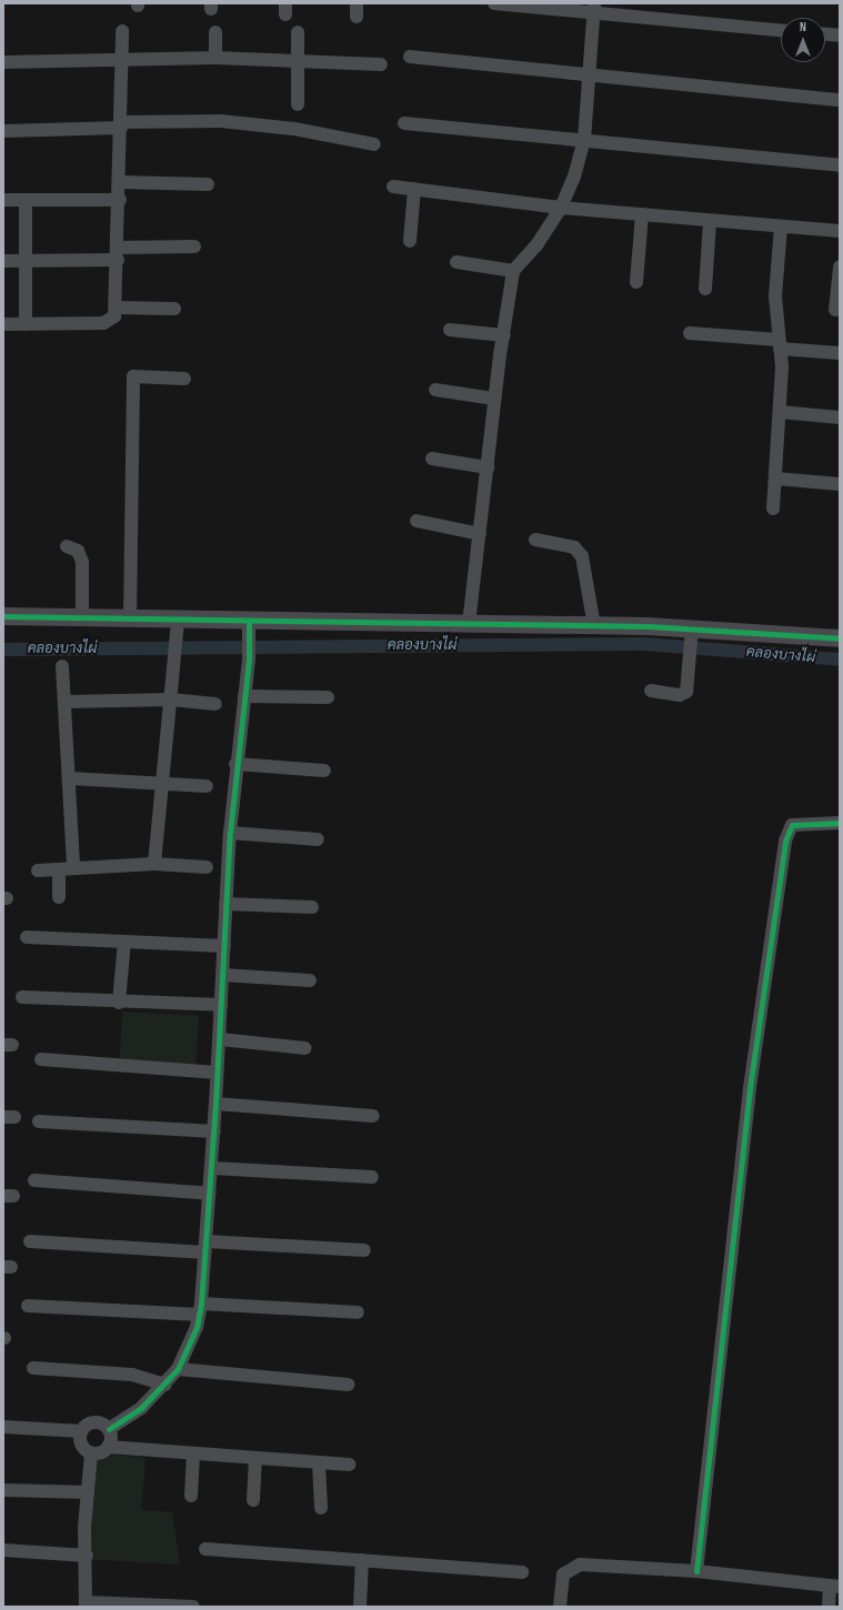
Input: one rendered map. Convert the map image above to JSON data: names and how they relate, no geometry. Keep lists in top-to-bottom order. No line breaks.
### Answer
{"water":["คลองบางไผ่"],"north":"top"}
